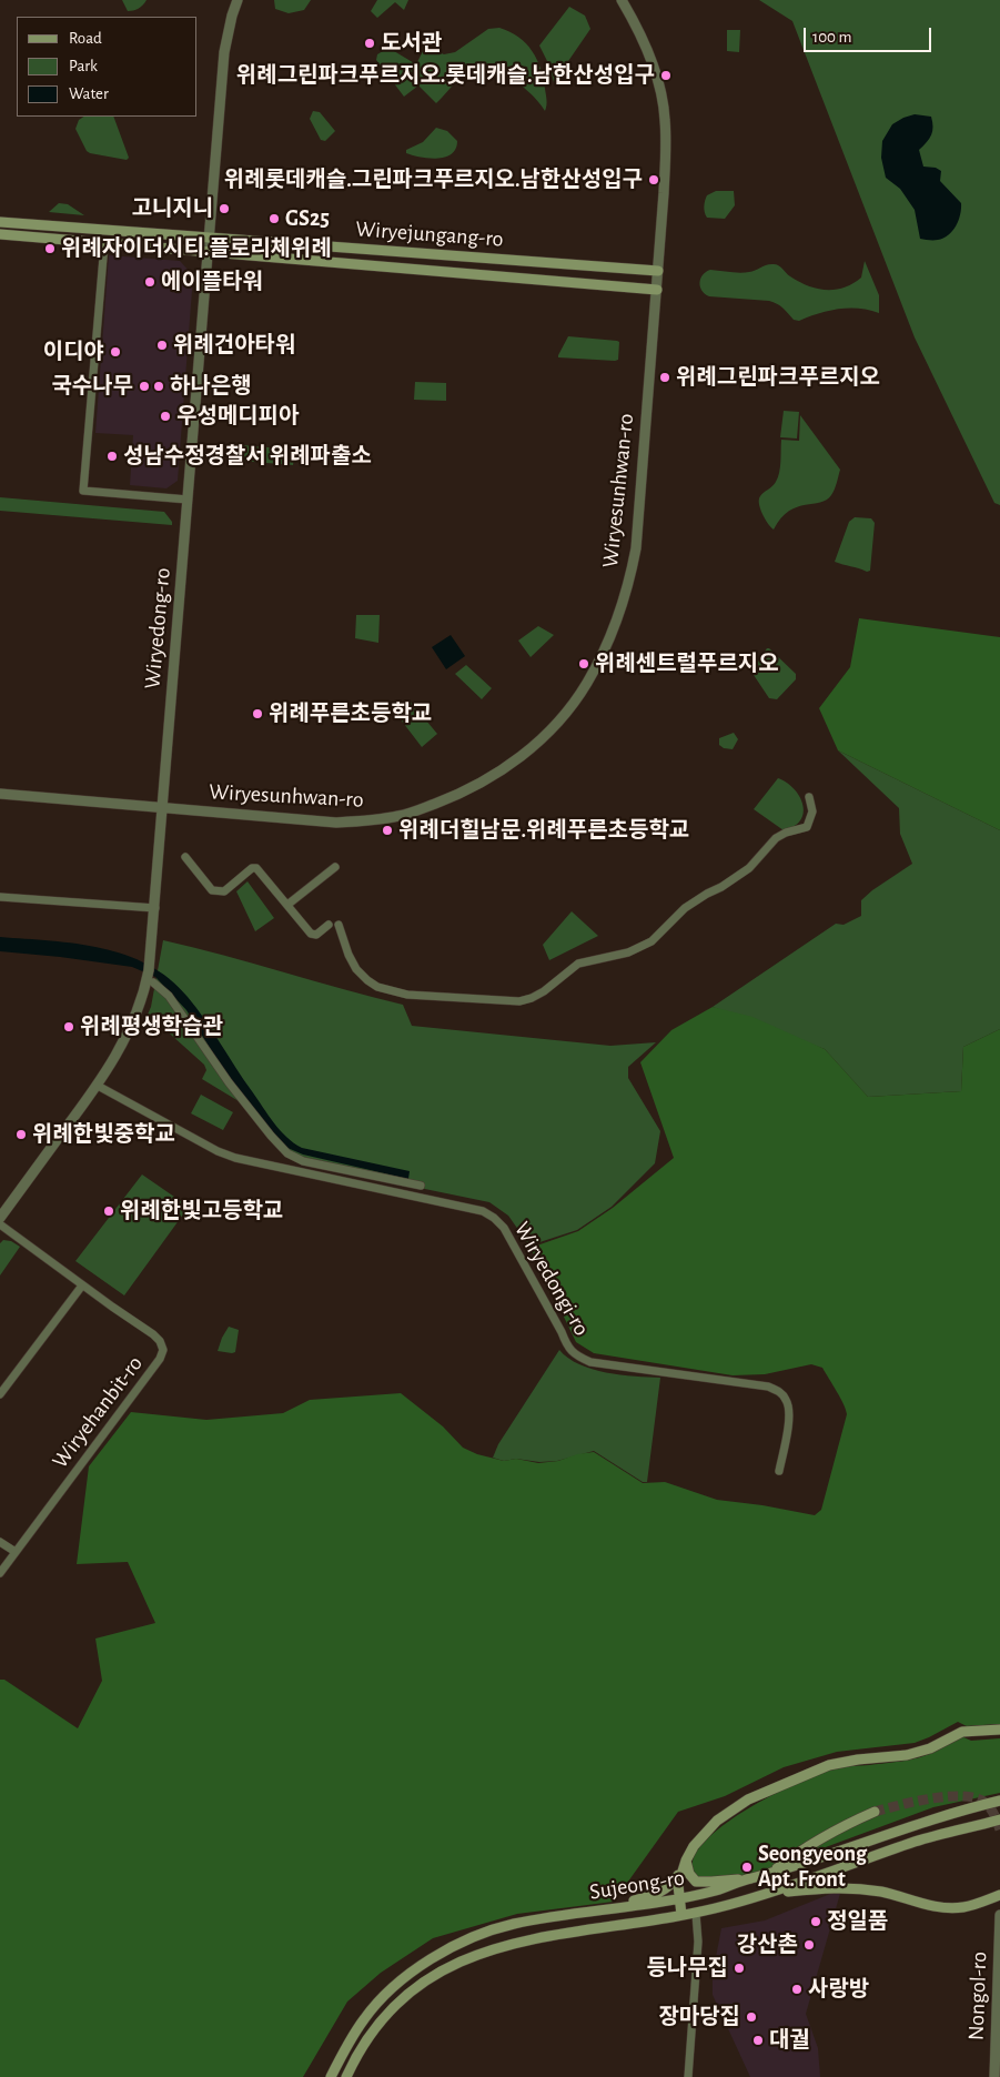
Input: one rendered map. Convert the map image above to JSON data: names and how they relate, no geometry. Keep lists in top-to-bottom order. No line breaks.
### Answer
{"streets":{"main road":["Wiryejungang-ro","Sujeong-ro"],"street":["Wiryesunhwan-ro","Wiryedong-ro","Wiryedongi-ro","Wiryehanbit-ro","Nongol-ro"]},"crossings":[["Wiryejungang-ro","Wiryesunhwan-ro"],["Wiryejungang-ro","Wiryedong-ro"],["Wiryesunhwan-ro","Wiryedong-ro"],["Wiryedong-ro","Wiryedongi-ro"]],"places":["도서관","위례그린파크푸르지오.롯데캐슬.남한산성입구","위례롯데캐슬.그린파크푸르지오.남한산성입구","고니지니","GS25","위례자이더시티.플로리체위례","에이플타워","위례건아타워","이디야","위례그린파크푸르지오","국수나무","하나은행","우성메디피아","성남수정경찰서 위례파출소","위례센트럴푸르지오","위례푸른초등학교","위례더힐남문.위례푸른초등학교","위례평생학습관","위례한빛중학교","위례한빛고등학교","Seongyeong Apt. Front","정일품","강산촌","등나무집","사랑방","장마당집","대궐"],"legend":["Road","Park","Water"],"scale_bar":"100 m"}
